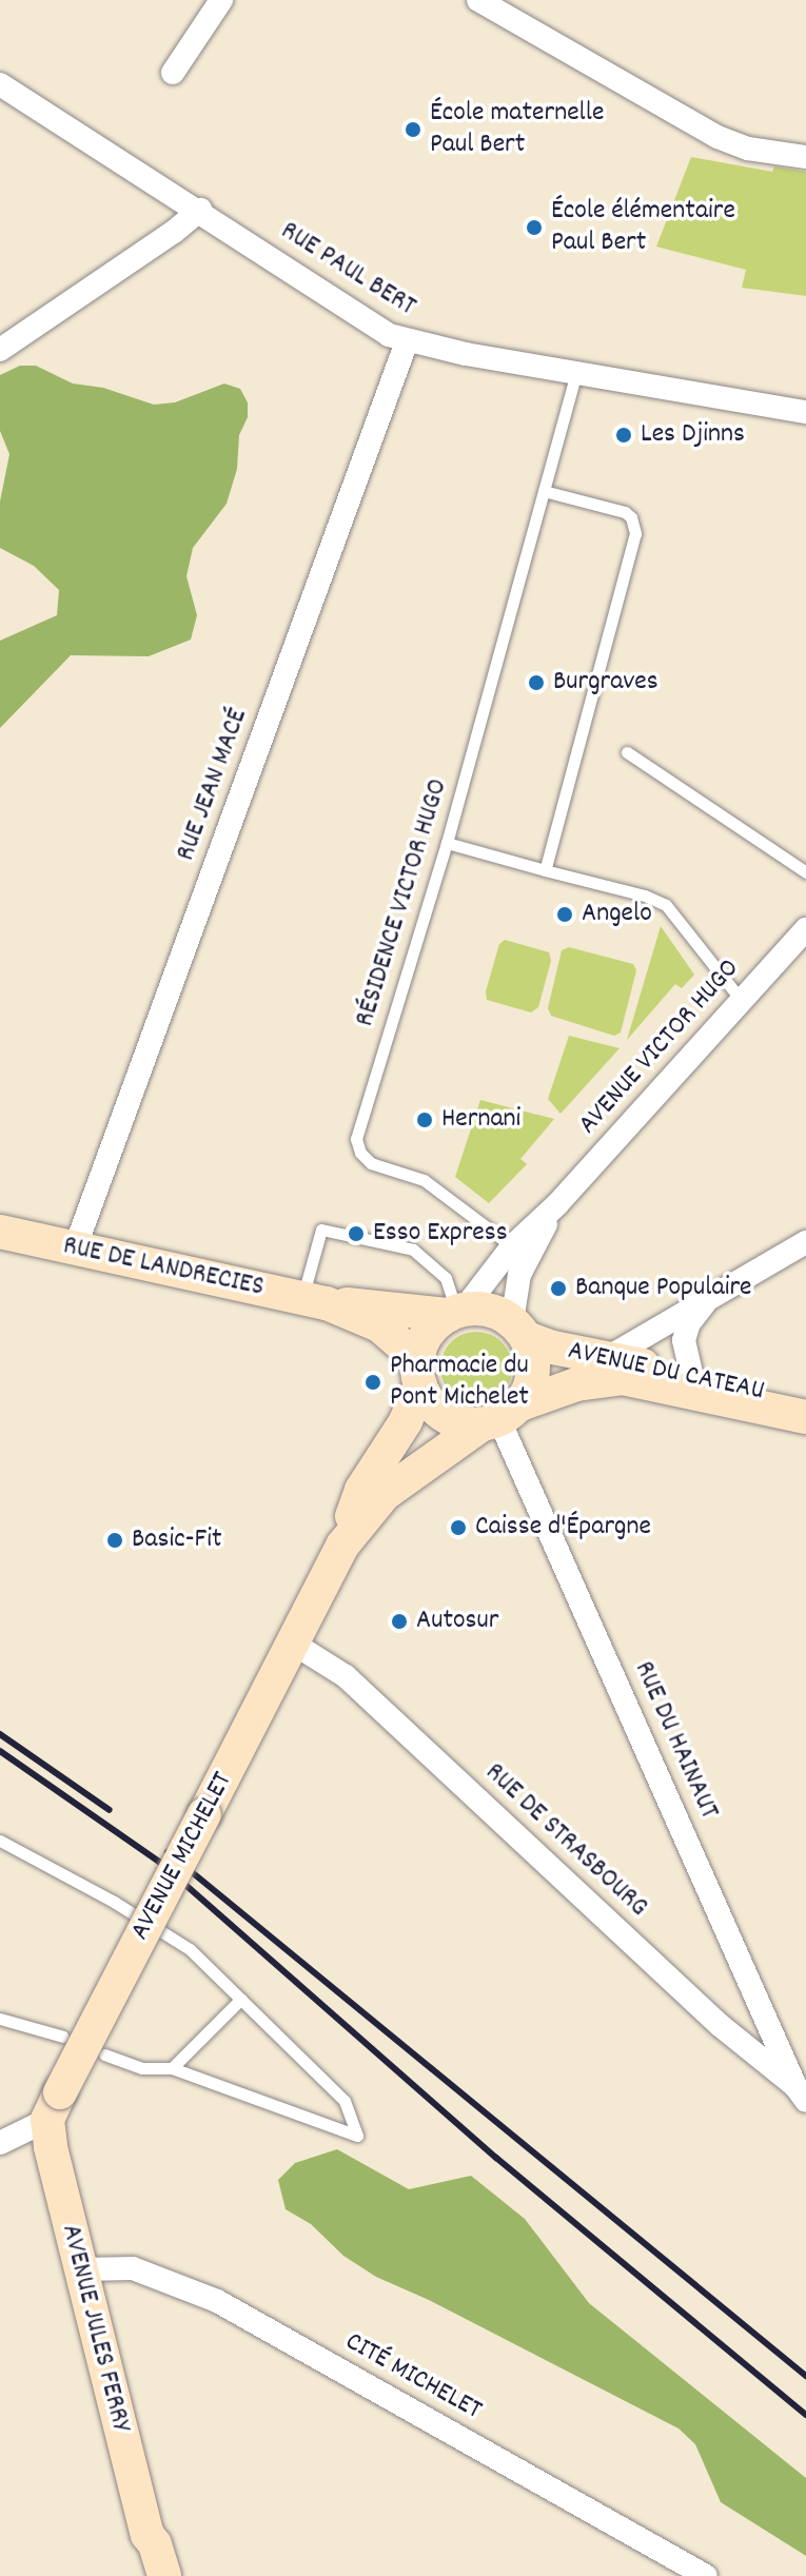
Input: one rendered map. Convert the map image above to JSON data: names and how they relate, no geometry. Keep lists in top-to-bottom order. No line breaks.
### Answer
{"streets":{"main road":["RUE DE LANDRECIES","AVENUE DU CATEAU","AVENUE MICHELET","AVENUE JULES FERRY"],"street":["RUE PAUL BERT","RUE JEAN MACÉ","AVENUE VICTOR HUGO","RUE DU HAINAUT","RUE DE STRASBOURG","CITÉ MICHELET"],"lane":["RÉSIDENCE VICTOR HUGO"]},"crossings":[["RUE PAUL BERT","RUE JEAN MACÉ"],["RUE PAUL BERT","RÉSIDENCE VICTOR HUGO"],["RUE JEAN MACÉ","RUE DE LANDRECIES"],["RÉSIDENCE VICTOR HUGO","AVENUE VICTOR HUGO"],["AVENUE VICTOR HUGO","RUE DE LANDRECIES"],["AVENUE VICTOR HUGO","AVENUE DU CATEAU"],["AVENUE VICTOR HUGO","RUE DU HAINAUT"],["AVENUE VICTOR HUGO","AVENUE MICHELET"],["RUE DE LANDRECIES","AVENUE DU CATEAU"],["RUE DE LANDRECIES","RUE DU HAINAUT"],["RUE DE LANDRECIES","AVENUE MICHELET"],["AVENUE DU CATEAU","RUE DU HAINAUT"],["AVENUE DU CATEAU","AVENUE MICHELET"],["RUE DU HAINAUT","RUE DE STRASBOURG"],["RUE DU HAINAUT","AVENUE MICHELET"],["RUE DE STRASBOURG","AVENUE MICHELET"],["AVENUE MICHELET","AVENUE JULES FERRY"],["AVENUE JULES FERRY","CITÉ MICHELET"]],"places":["École maternelle Paul Bert","École élémentaire Paul Bert","Les Djinns","Burgraves","Angelo","Hernani","Esso Express","Banque Populaire","Pharmacie du Pont Michelet","Caisse d'Épargne","Basic-Fit","Autosur"]}
